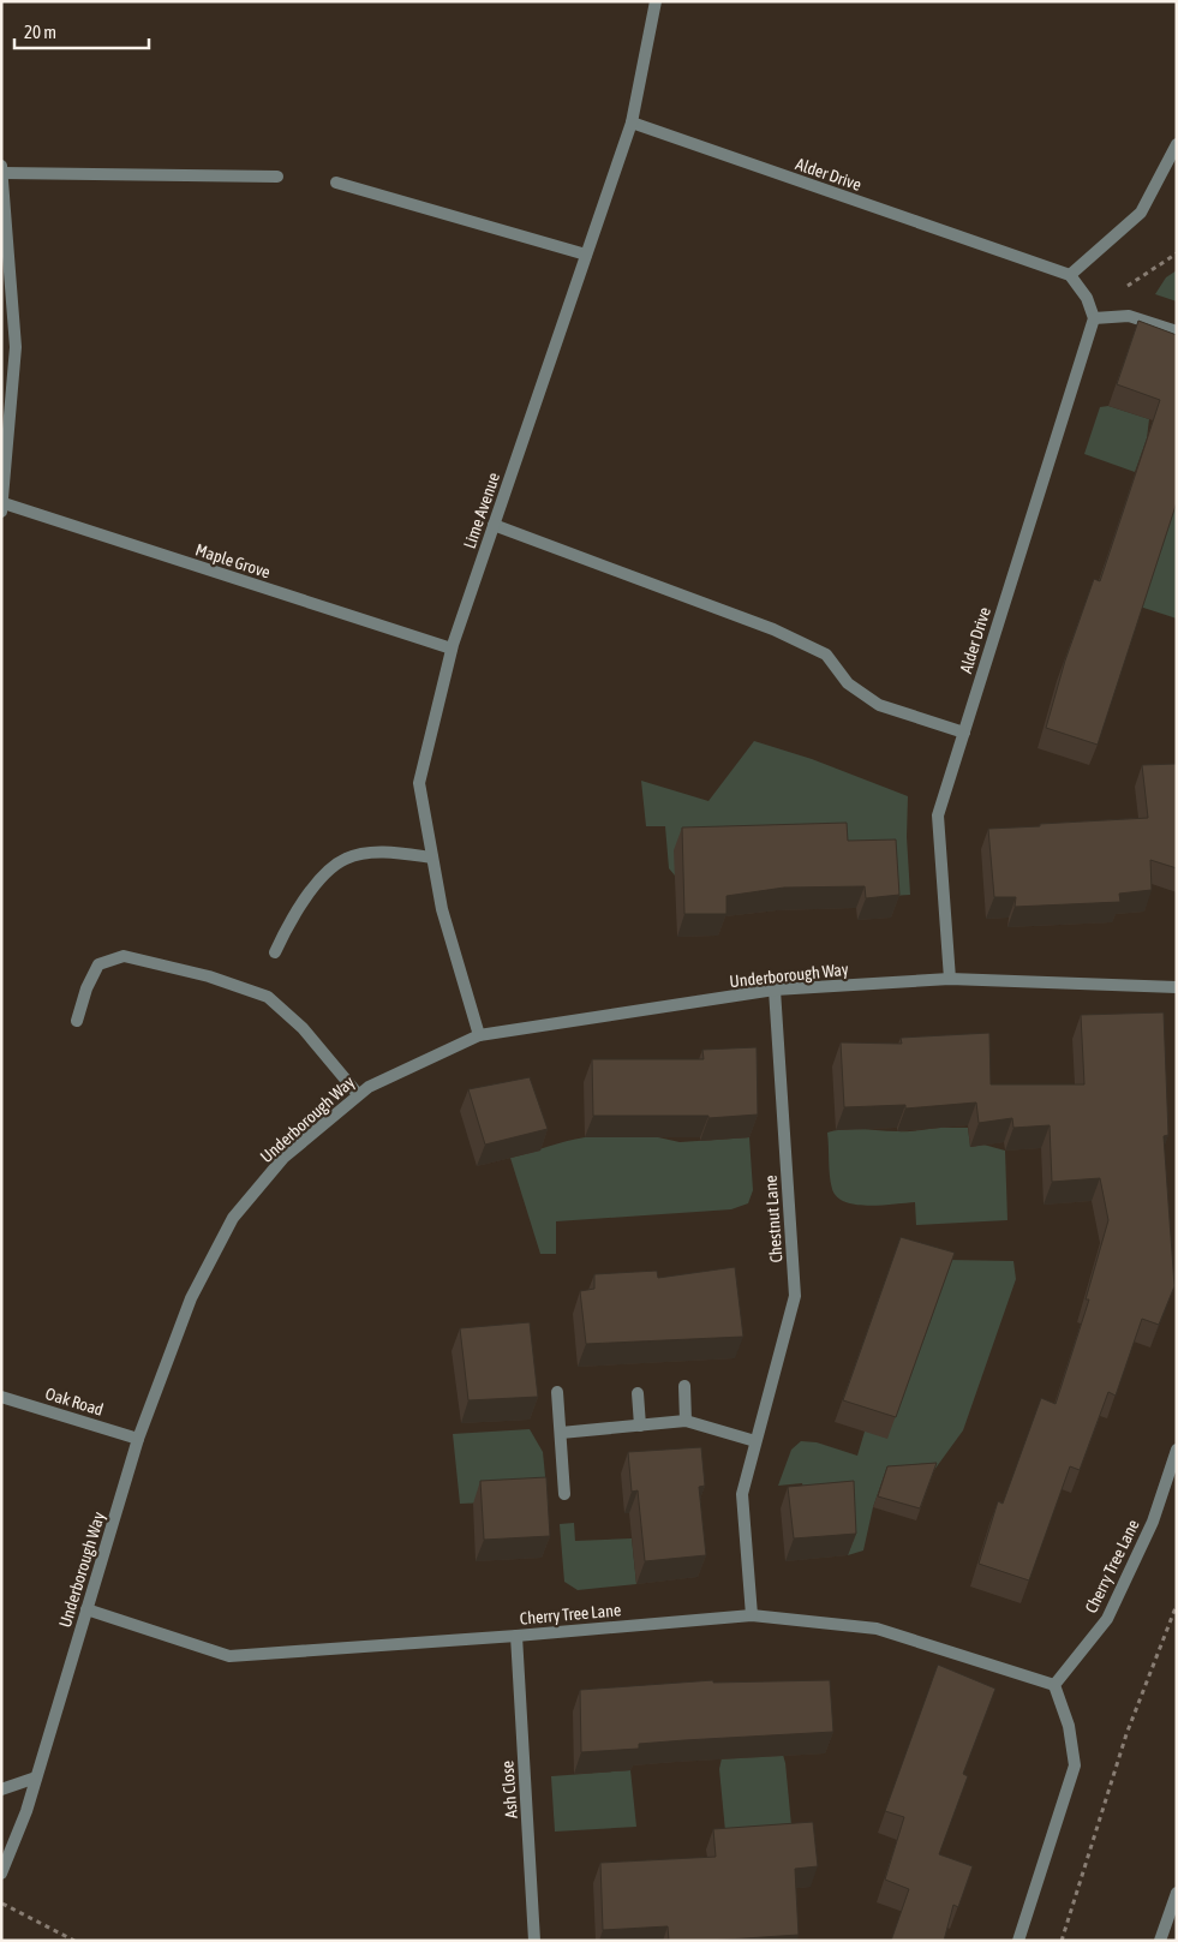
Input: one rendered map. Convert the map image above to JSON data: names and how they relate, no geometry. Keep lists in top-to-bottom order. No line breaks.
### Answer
{"streets":{"street":["Alder Drive","Lime Avenue","Maple Grove","Underborough Way","Chestnut Lane","Oak Road","Cherry Tree Lane","Ash Close"]},"crossings":[["Alder Drive","Lime Avenue"],["Alder Drive","Underborough Way"],["Lime Avenue","Maple Grove"],["Lime Avenue","Underborough Way"],["Underborough Way","Chestnut Lane"],["Underborough Way","Oak Road"],["Underborough Way","Cherry Tree Lane"],["Chestnut Lane","Cherry Tree Lane"],["Cherry Tree Lane","Ash Close"]],"scale_bar":"20 m"}
